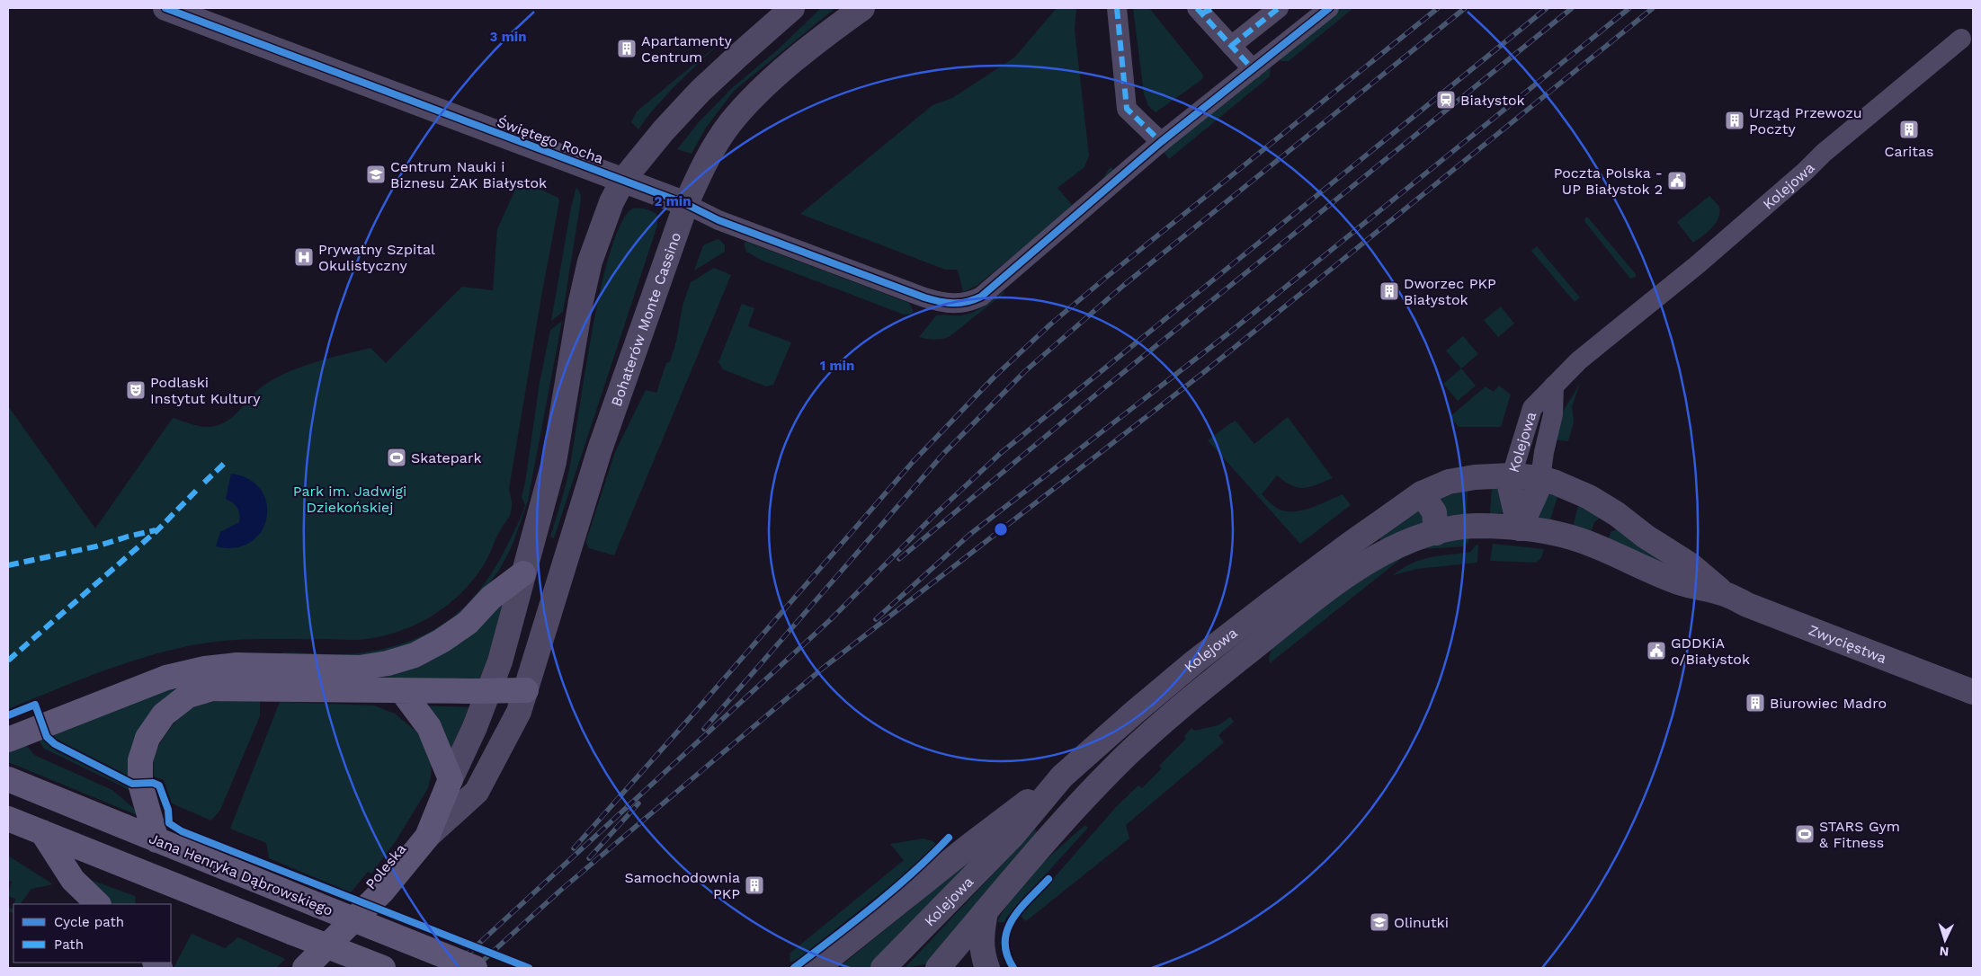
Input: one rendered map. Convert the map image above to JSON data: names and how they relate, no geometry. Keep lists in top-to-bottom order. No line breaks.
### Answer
{"streets":{"main road":["Poleska","Jana Henryka Dąbrowskiego"],"street":["Świętego Rocha","Kolejowa","Bohaterów Monte Cassino","Zwycięstwa"]},"crossings":[["Świętego Rocha","Bohaterów Monte Cassino"],["Kolejowa","Zwycięstwa"],["Bohaterów Monte Cassino","Poleska"]],"parks":["Park im. Jadwigi Dziekońskiej"],"places":{"building":["Apartamenty Centrum","Urząd Przewozu Poczty","Caritas","Dworzec PKP Białystok","Biurowiec Madro","Samochodownia PKP"],"station":["Białystok"],"school or university":["Centrum Nauki i Biznesu ŻAK Białystok","Olinutki"],"public building":["Poczta Polska - UP Białystok 2","GDDKiA o/Białystok"],"hospital":["Prywatny Szpital Okulistyczny"],"theatre":["Podlaski Instytut Kultury"],"sports":["Skatepark","STARS Gym & Fitness"]},"legend":["Cycle path","Path"],"north":"bottom","rings":["3 min","2 min","1 min"]}
